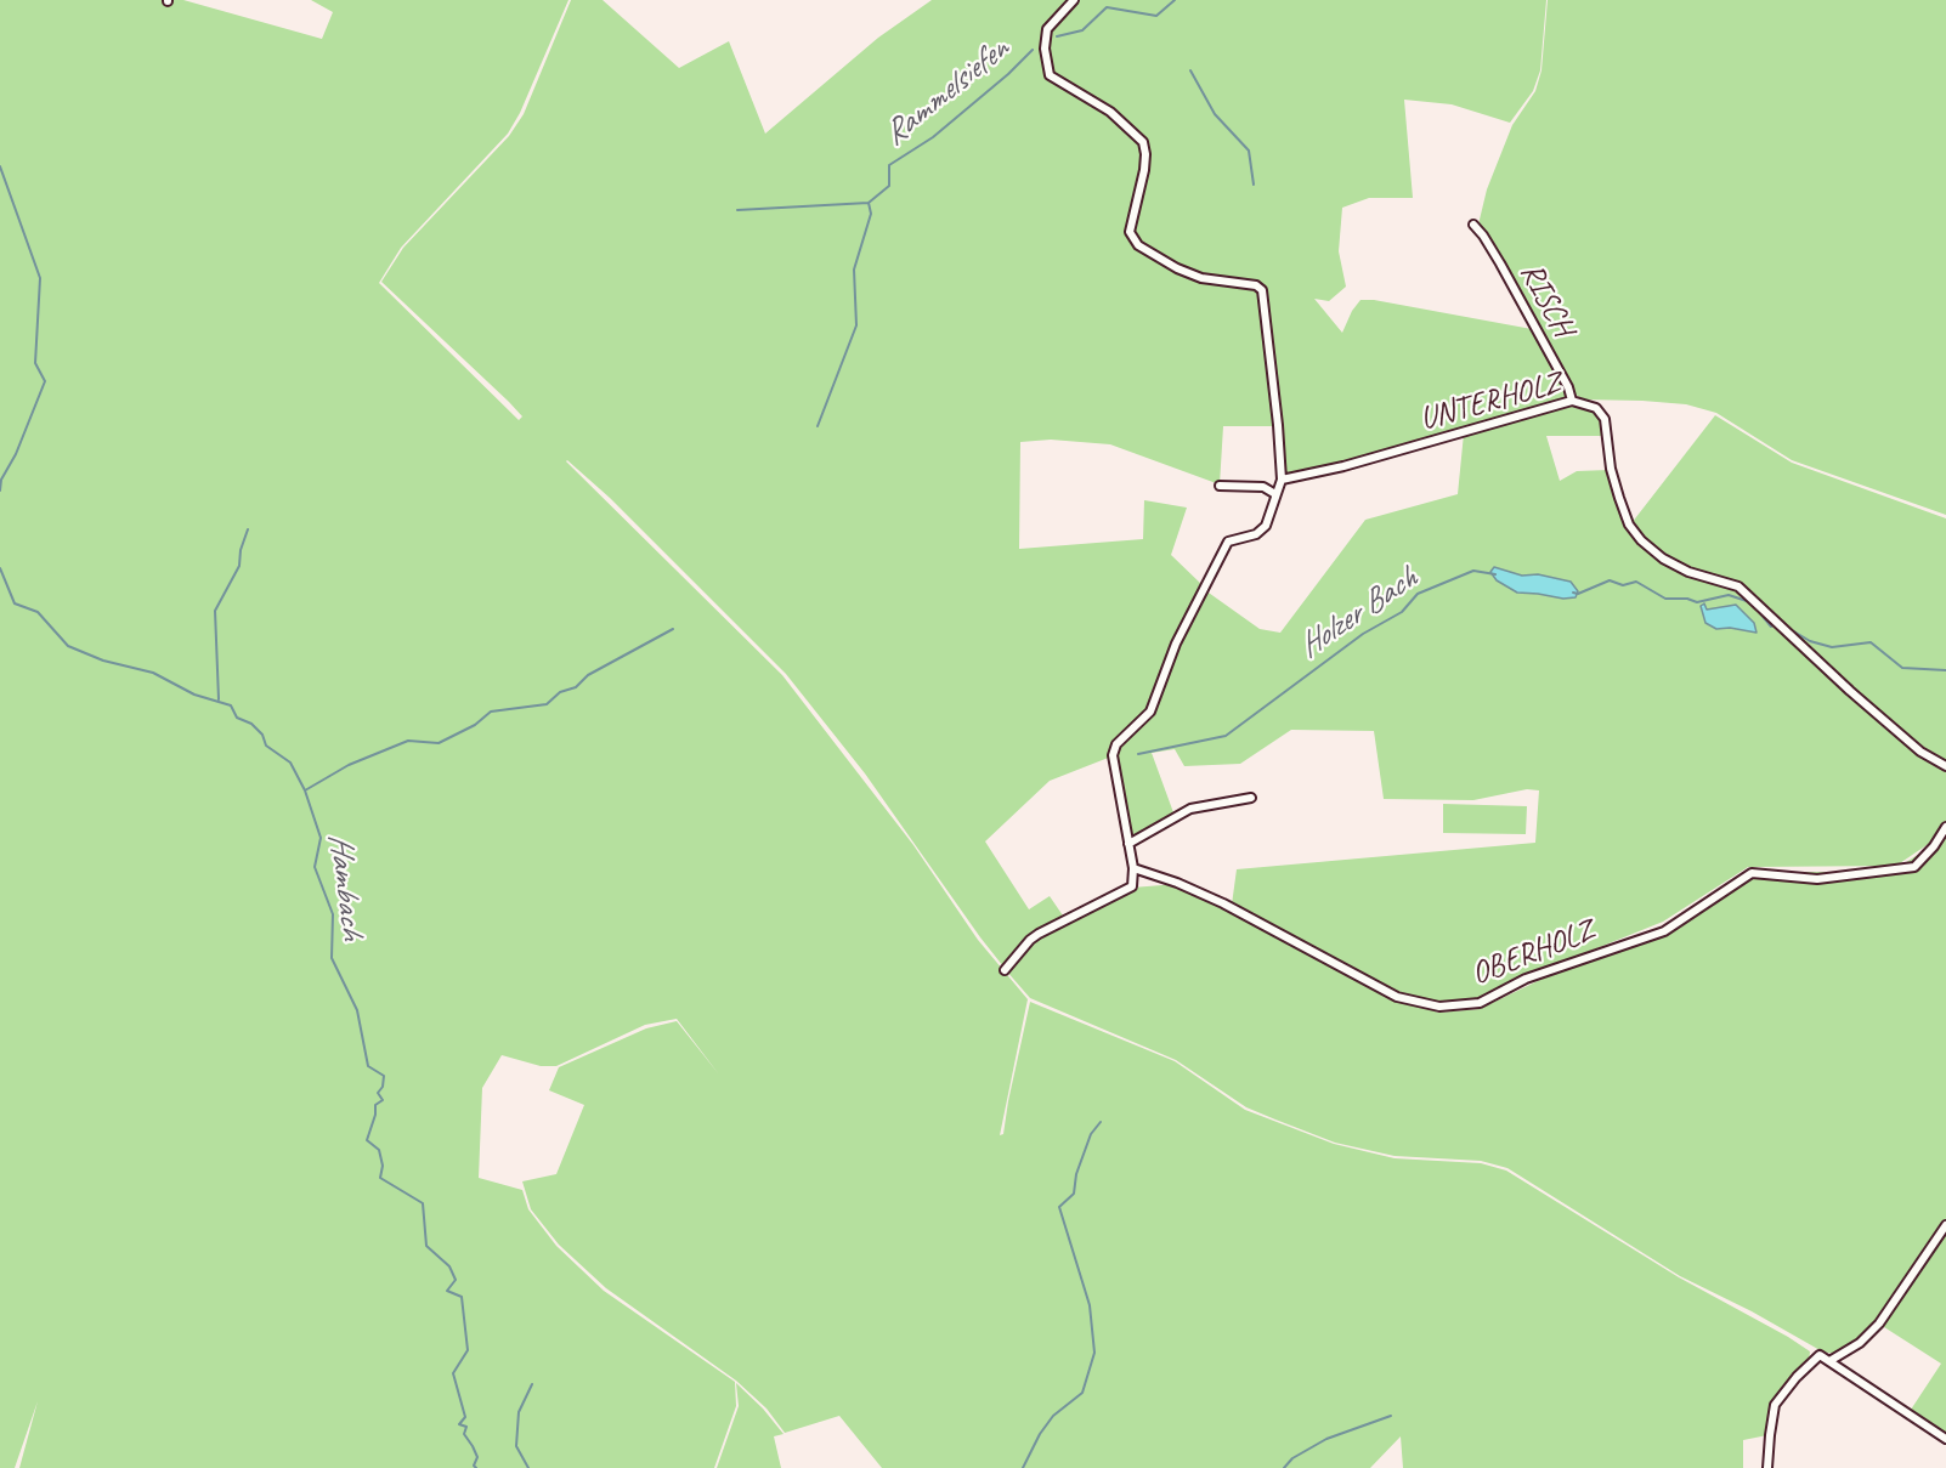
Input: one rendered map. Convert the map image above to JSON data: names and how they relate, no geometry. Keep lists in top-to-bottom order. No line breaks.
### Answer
{"streets":{"street":["RISCH","UNTERHOLZ","OBERHOLZ"]},"crossings":[["RISCH","UNTERHOLZ"]],"water":["Rammelsiefen","Holzer Bach","Hambach"]}
